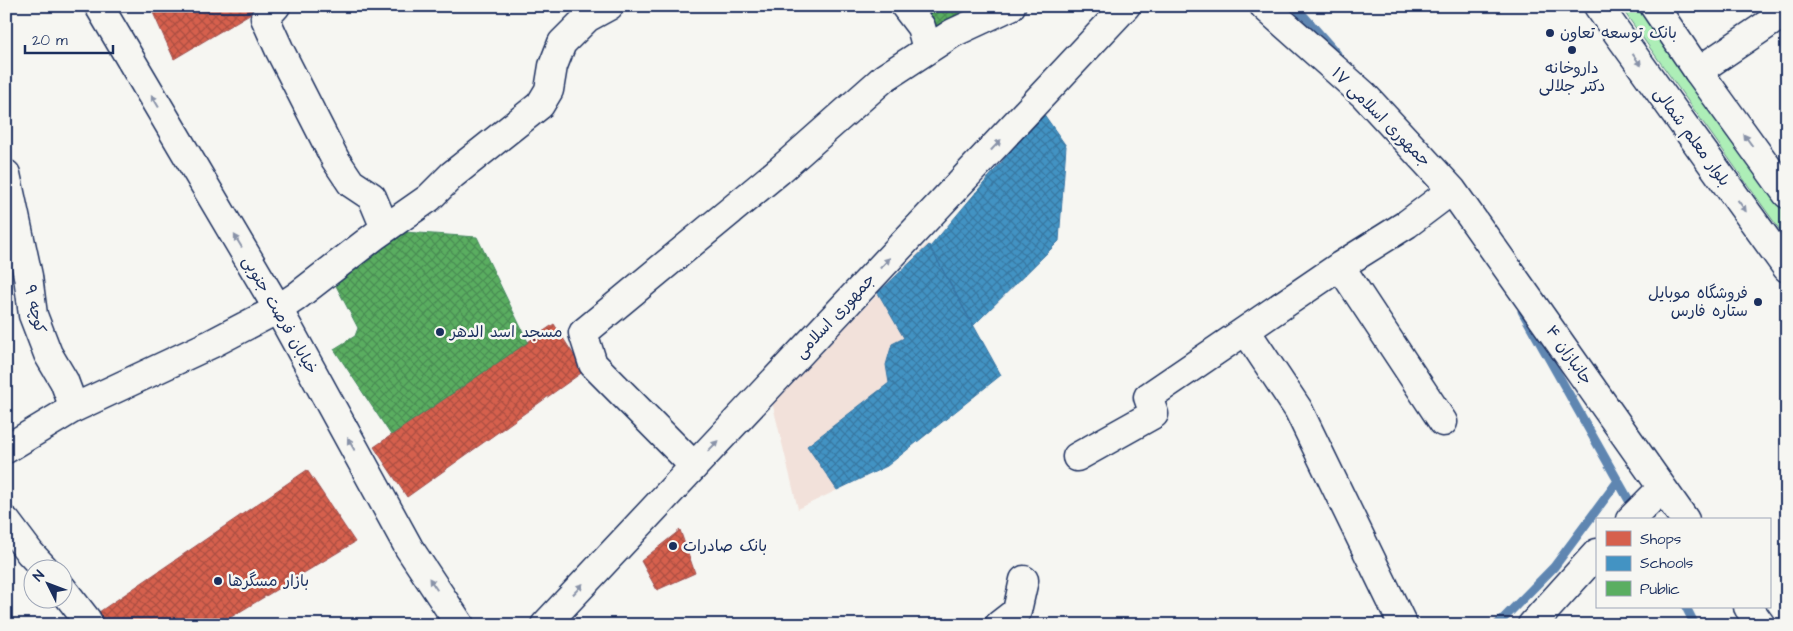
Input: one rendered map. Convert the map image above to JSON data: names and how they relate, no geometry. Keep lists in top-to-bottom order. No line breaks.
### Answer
{"streets":{"street":["جمهوری اسلامی ۱۷","بلوار معلم شمالی","کوچه ۹","خیابان فرصت جنوبی","جمهوری اسلامی","جانبازان ۴"]},"crossings":[["جمهوری اسلامی ۱۷","جانبازان ۴"]],"one_way":["جمهوری اسلامی"],"places":["بانک توسعه تعاون","داروخانه دکتر جلالی","فروشگاه موبایل ستاره فارس","مسجد اسد الدهر","بانک صادرات","بازار مسگرها"],"legend":["Shops","Schools","Public"],"scale_bar":"20 m","north":"top left"}
